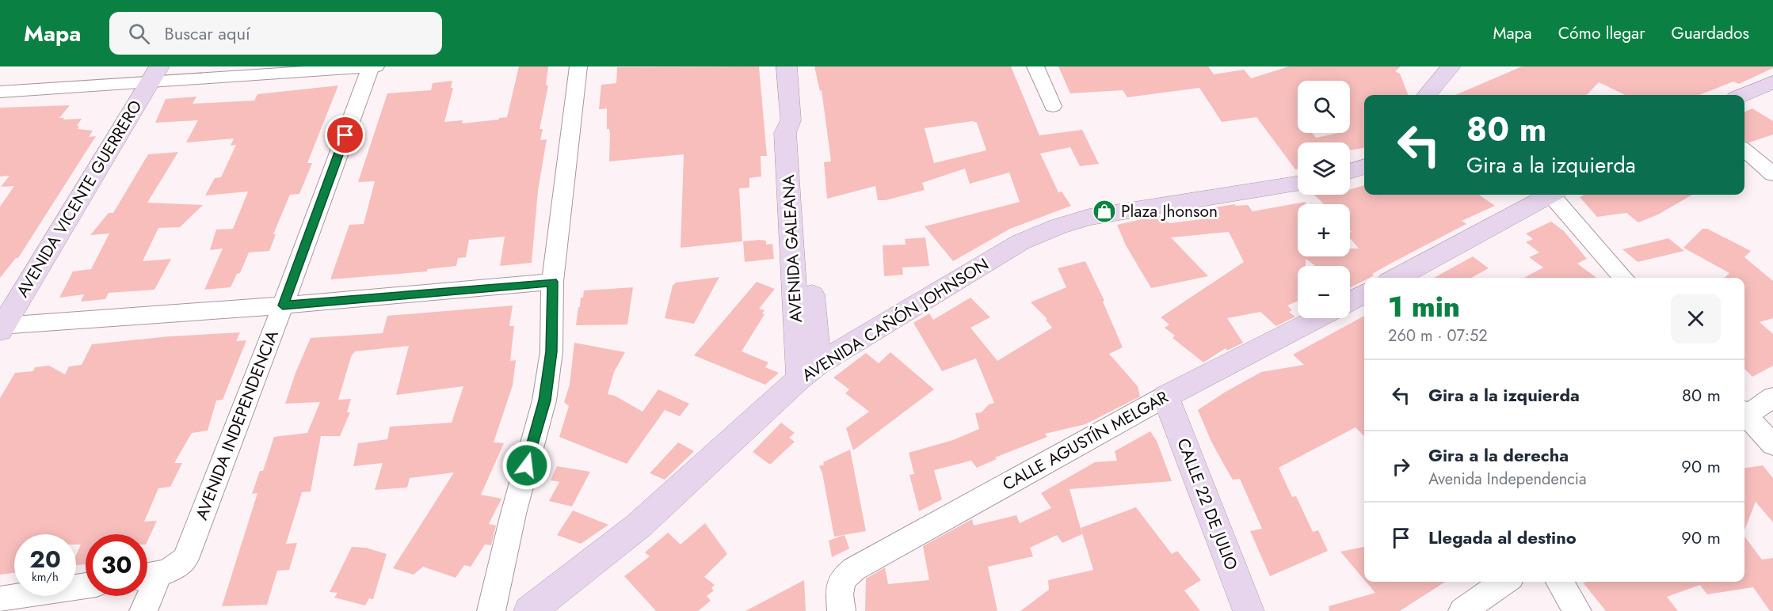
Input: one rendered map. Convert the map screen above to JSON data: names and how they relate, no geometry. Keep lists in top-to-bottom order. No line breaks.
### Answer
{"streets":{"street":["AVENIDA VICENTE GUERRERO","AVENIDA GALEANA","AVENIDA CAÑÓN JOHNSON","AVENIDA INDEPENDENCIA","CALLE AGUSTÍN MELGAR","CALLE 22 DE JULIO"]},"crossings":[["AVENIDA GALEANA","AVENIDA CAÑÓN JOHNSON"],["CALLE AGUSTÍN MELGAR","CALLE 22 DE JULIO"]],"places":{"shop":["Plaza Jhonson"]},"page":{"header":"Mapa","search":"Buscar aquí","nav":["Mapa","Cómo llegar","Guardados"],"map_buttons":["+","−"],"turn":["80 m","Gira a la izquierda"],"heading":["1 min","260 m · 07:52"],"list":[{"name":"Gira a la izquierda","value":"80 m"},{"name":"Gira a la derecha","note":"Avenida Independencia","value":"90 m"},{"name":"Llegada al destino","value":"90 m"}],"speed":"20 km/h","limit":"30"}}
